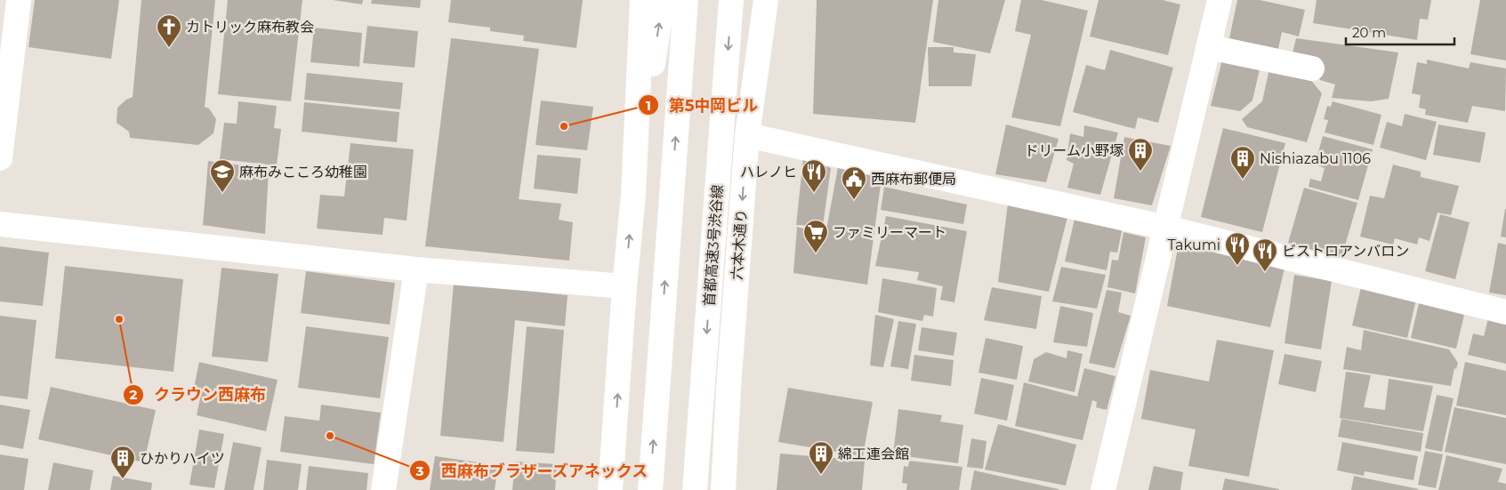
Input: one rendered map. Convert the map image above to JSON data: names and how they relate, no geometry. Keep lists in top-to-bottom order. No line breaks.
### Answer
{"streets":{"main road":["六本木通り","首都高速3号渋谷線"]},"places":{"church":["カトリック麻布教会"],"other":["第5中岡ビル","クラウン西麻布","西麻布ブラザーズアネックス"],"building":["ドリーム小野塚","Nishiazabu 1106","綿工連会館","ひかりハイツ"],"school or university":["麻布みこころ幼稚園"],"restaurant":["ハレノヒ","Takumi","ビストロアンバロン"],"public building":["西麻布郵便局"],"supermarket":["ファミリーマート"]},"scale_bar":"20 m"}
